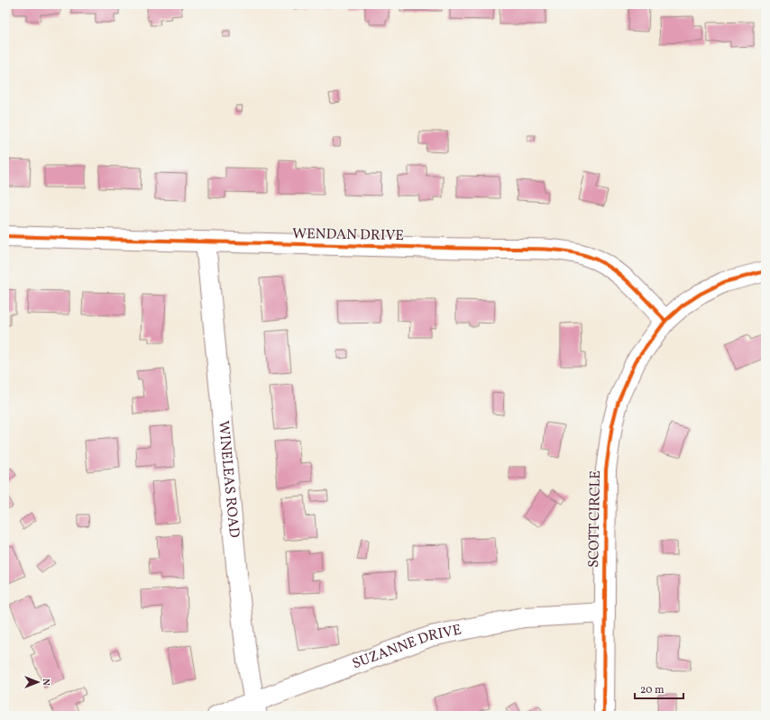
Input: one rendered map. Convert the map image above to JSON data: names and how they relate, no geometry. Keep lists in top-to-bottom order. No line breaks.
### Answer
{"streets":{"street":["WENDAN DRIVE","WINELEAS ROAD","SCOTT CIRCLE","SUZANNE DRIVE"]},"crossings":[["WENDAN DRIVE","WINELEAS ROAD"],["WENDAN DRIVE","SCOTT CIRCLE"],["WINELEAS ROAD","SUZANNE DRIVE"],["SCOTT CIRCLE","SUZANNE DRIVE"]],"scale_bar":"20 m","north":"right"}
